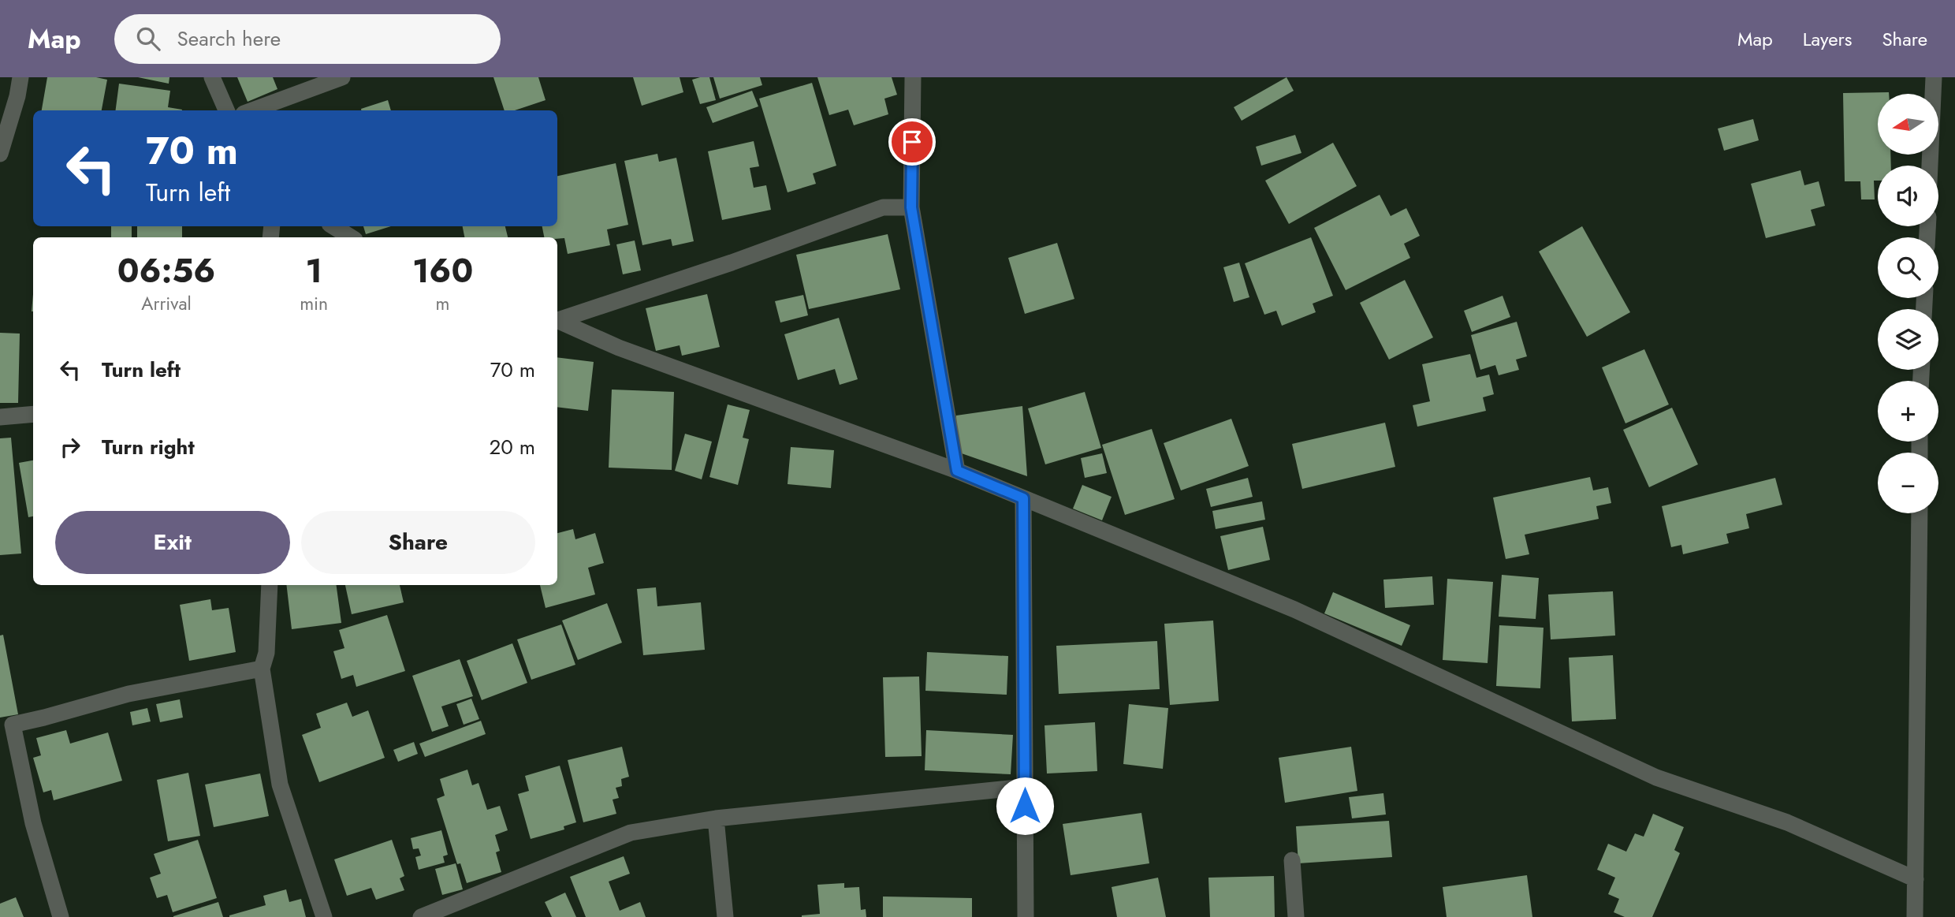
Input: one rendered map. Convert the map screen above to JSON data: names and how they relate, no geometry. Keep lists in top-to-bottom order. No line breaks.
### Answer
{"north":"left","page":{"header":"Map","search":"Search here","nav":["Map","Layers","Share"],"map_buttons":["+","−"],"turn":["70 m","Turn left"],"eta":["06:56","Arrival","1","min","160","m"],"list":[{"name":"Turn left","value":"70 m"},{"name":"Turn right","value":"20 m"}],"buttons":["Exit","Share"]}}
